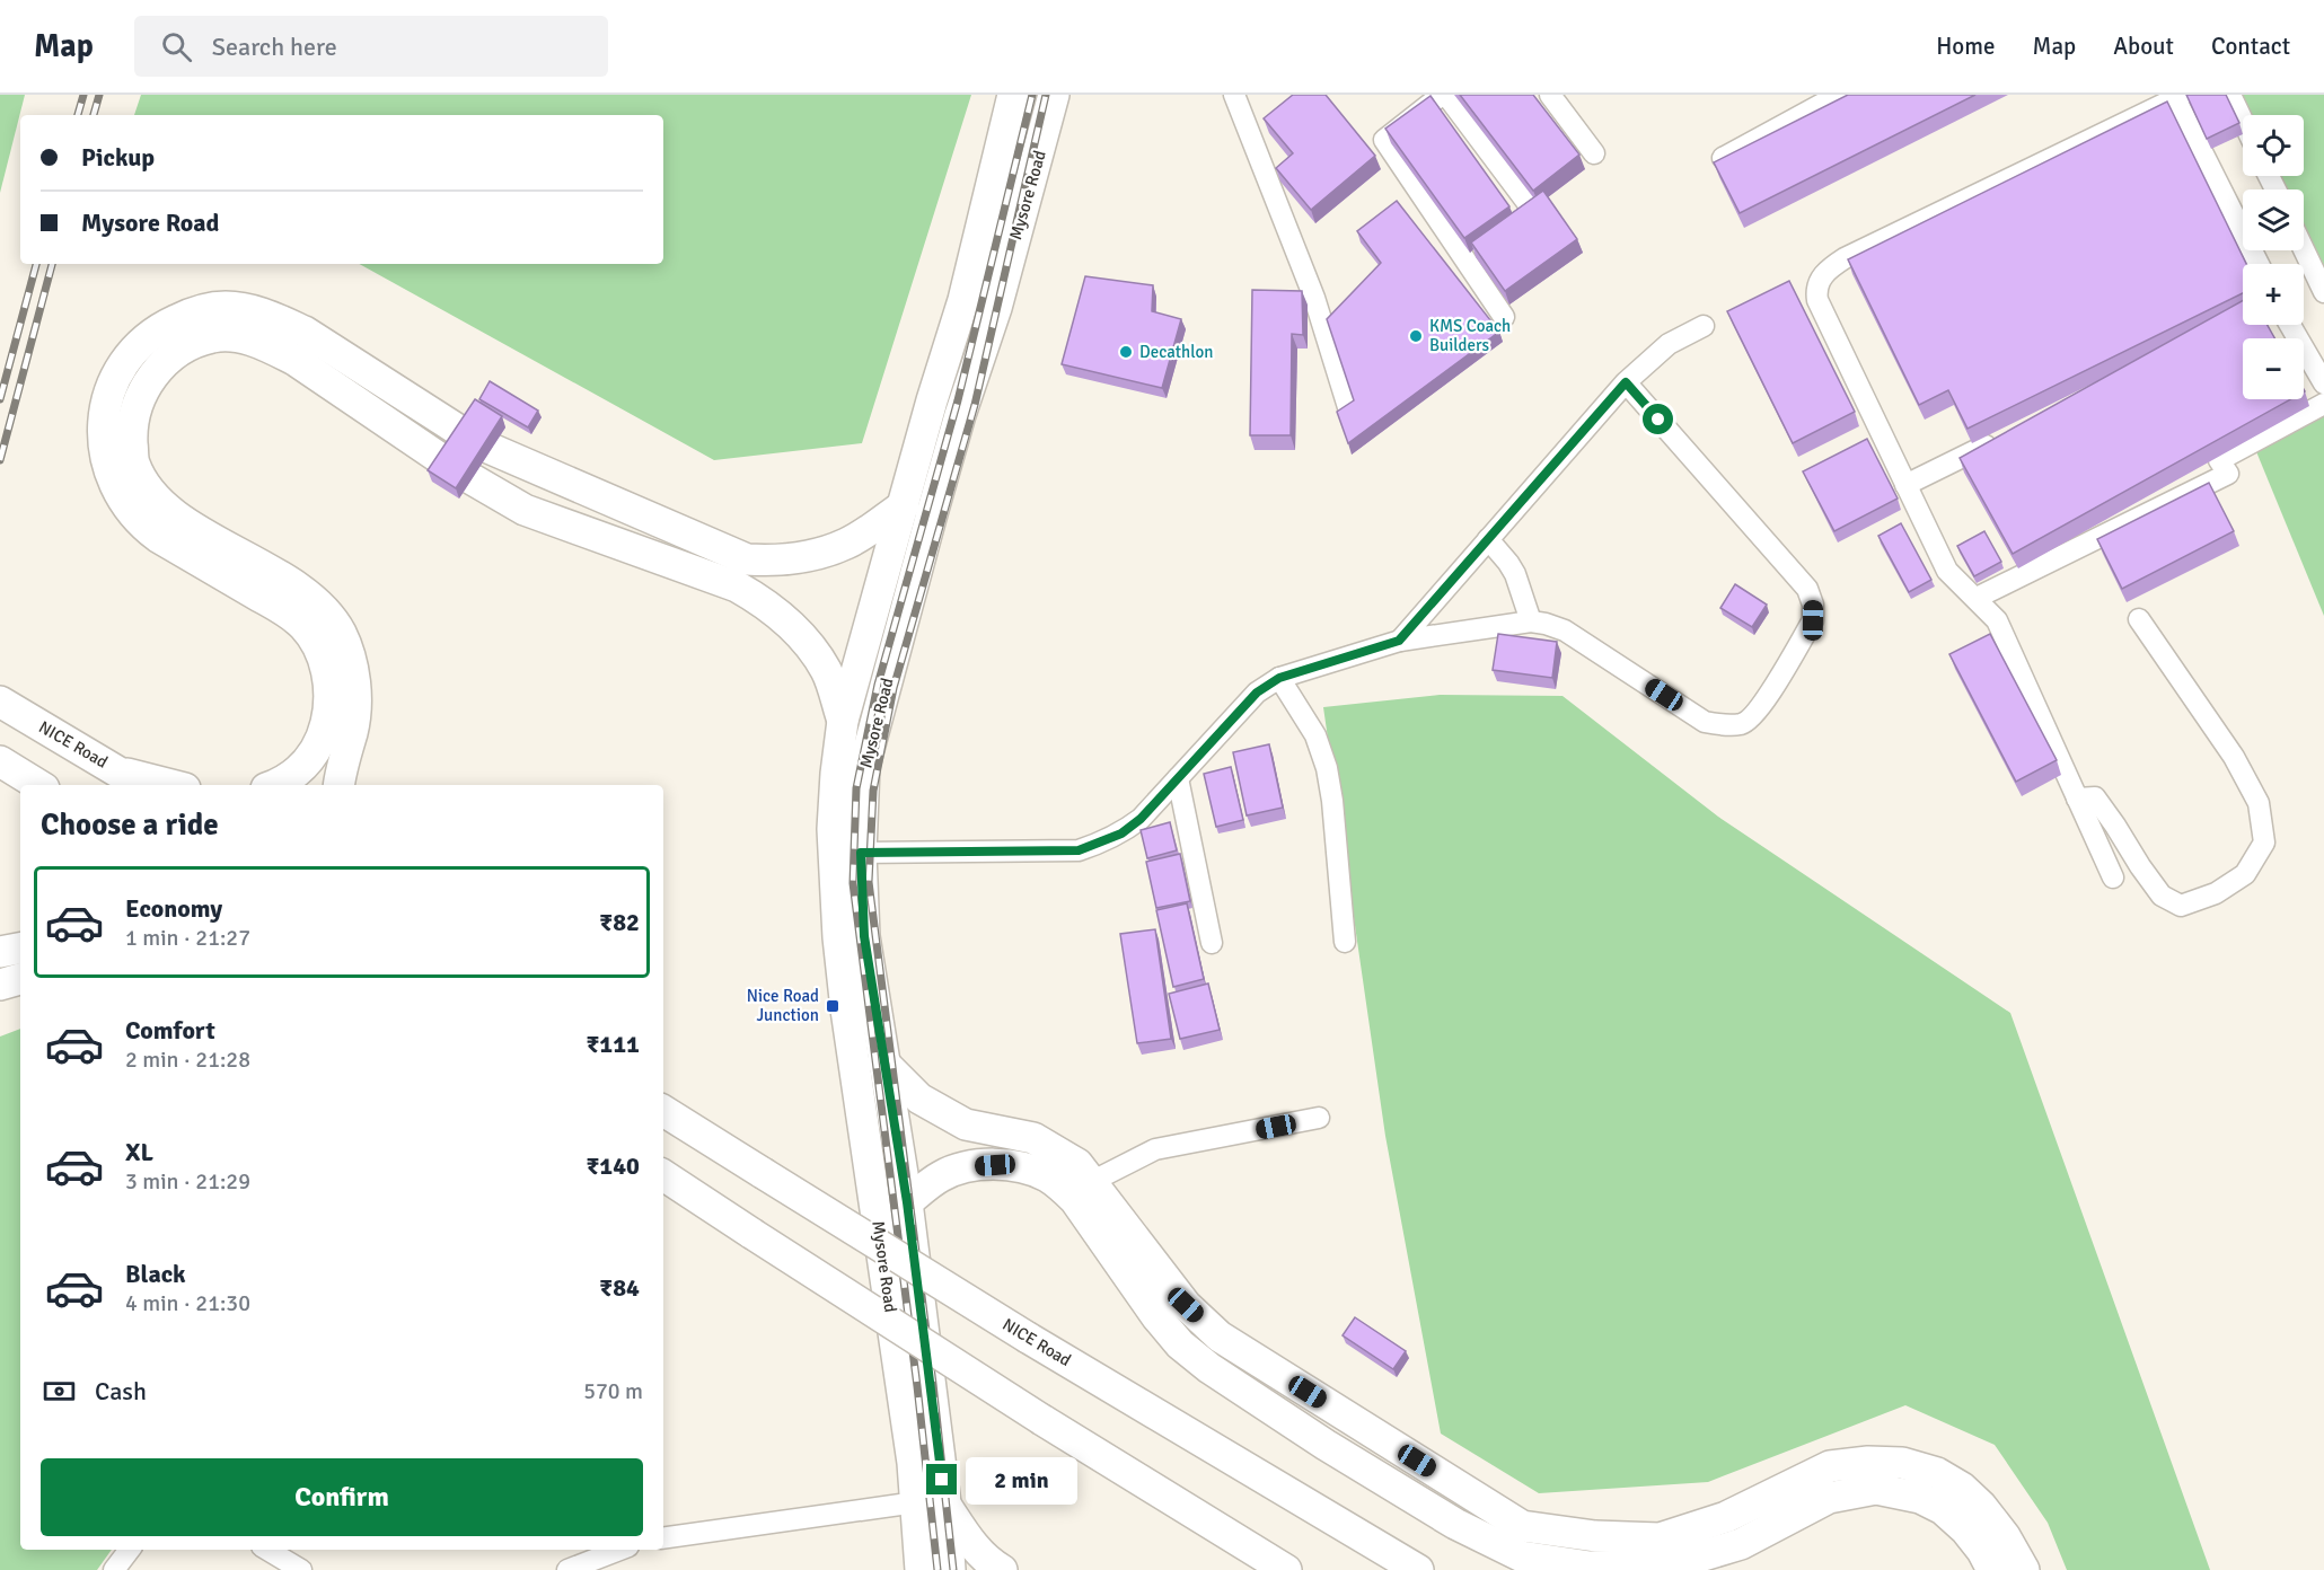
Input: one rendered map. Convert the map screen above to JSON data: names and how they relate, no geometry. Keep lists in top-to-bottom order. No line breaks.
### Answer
{"streets":{"highway":["Mysore Road","NICE Road"]},"places":{"other":["KMS Coach Builders","Decathlon"],"transit":["Nice Road Junction"]},"page":{"header":"Map","search":"Search here","nav":["Home","Map","About","Contact"],"map_buttons":["+","−"],"banner":["Pickup","Mysore Road"],"heading":"Choose a ride","list":[{"name":"Economy","note":"1 min · 21:27","value":"₹82"},{"name":"Comfort","note":"2 min · 21:28","value":"₹111"},{"name":"XL","note":"3 min · 21:29","value":"₹140"},{"name":"Black","note":"4 min · 21:30","value":"₹84"}],"pay":["Cash","570 m"],"buttons":"Confirm","bubble":"2 min"}}
